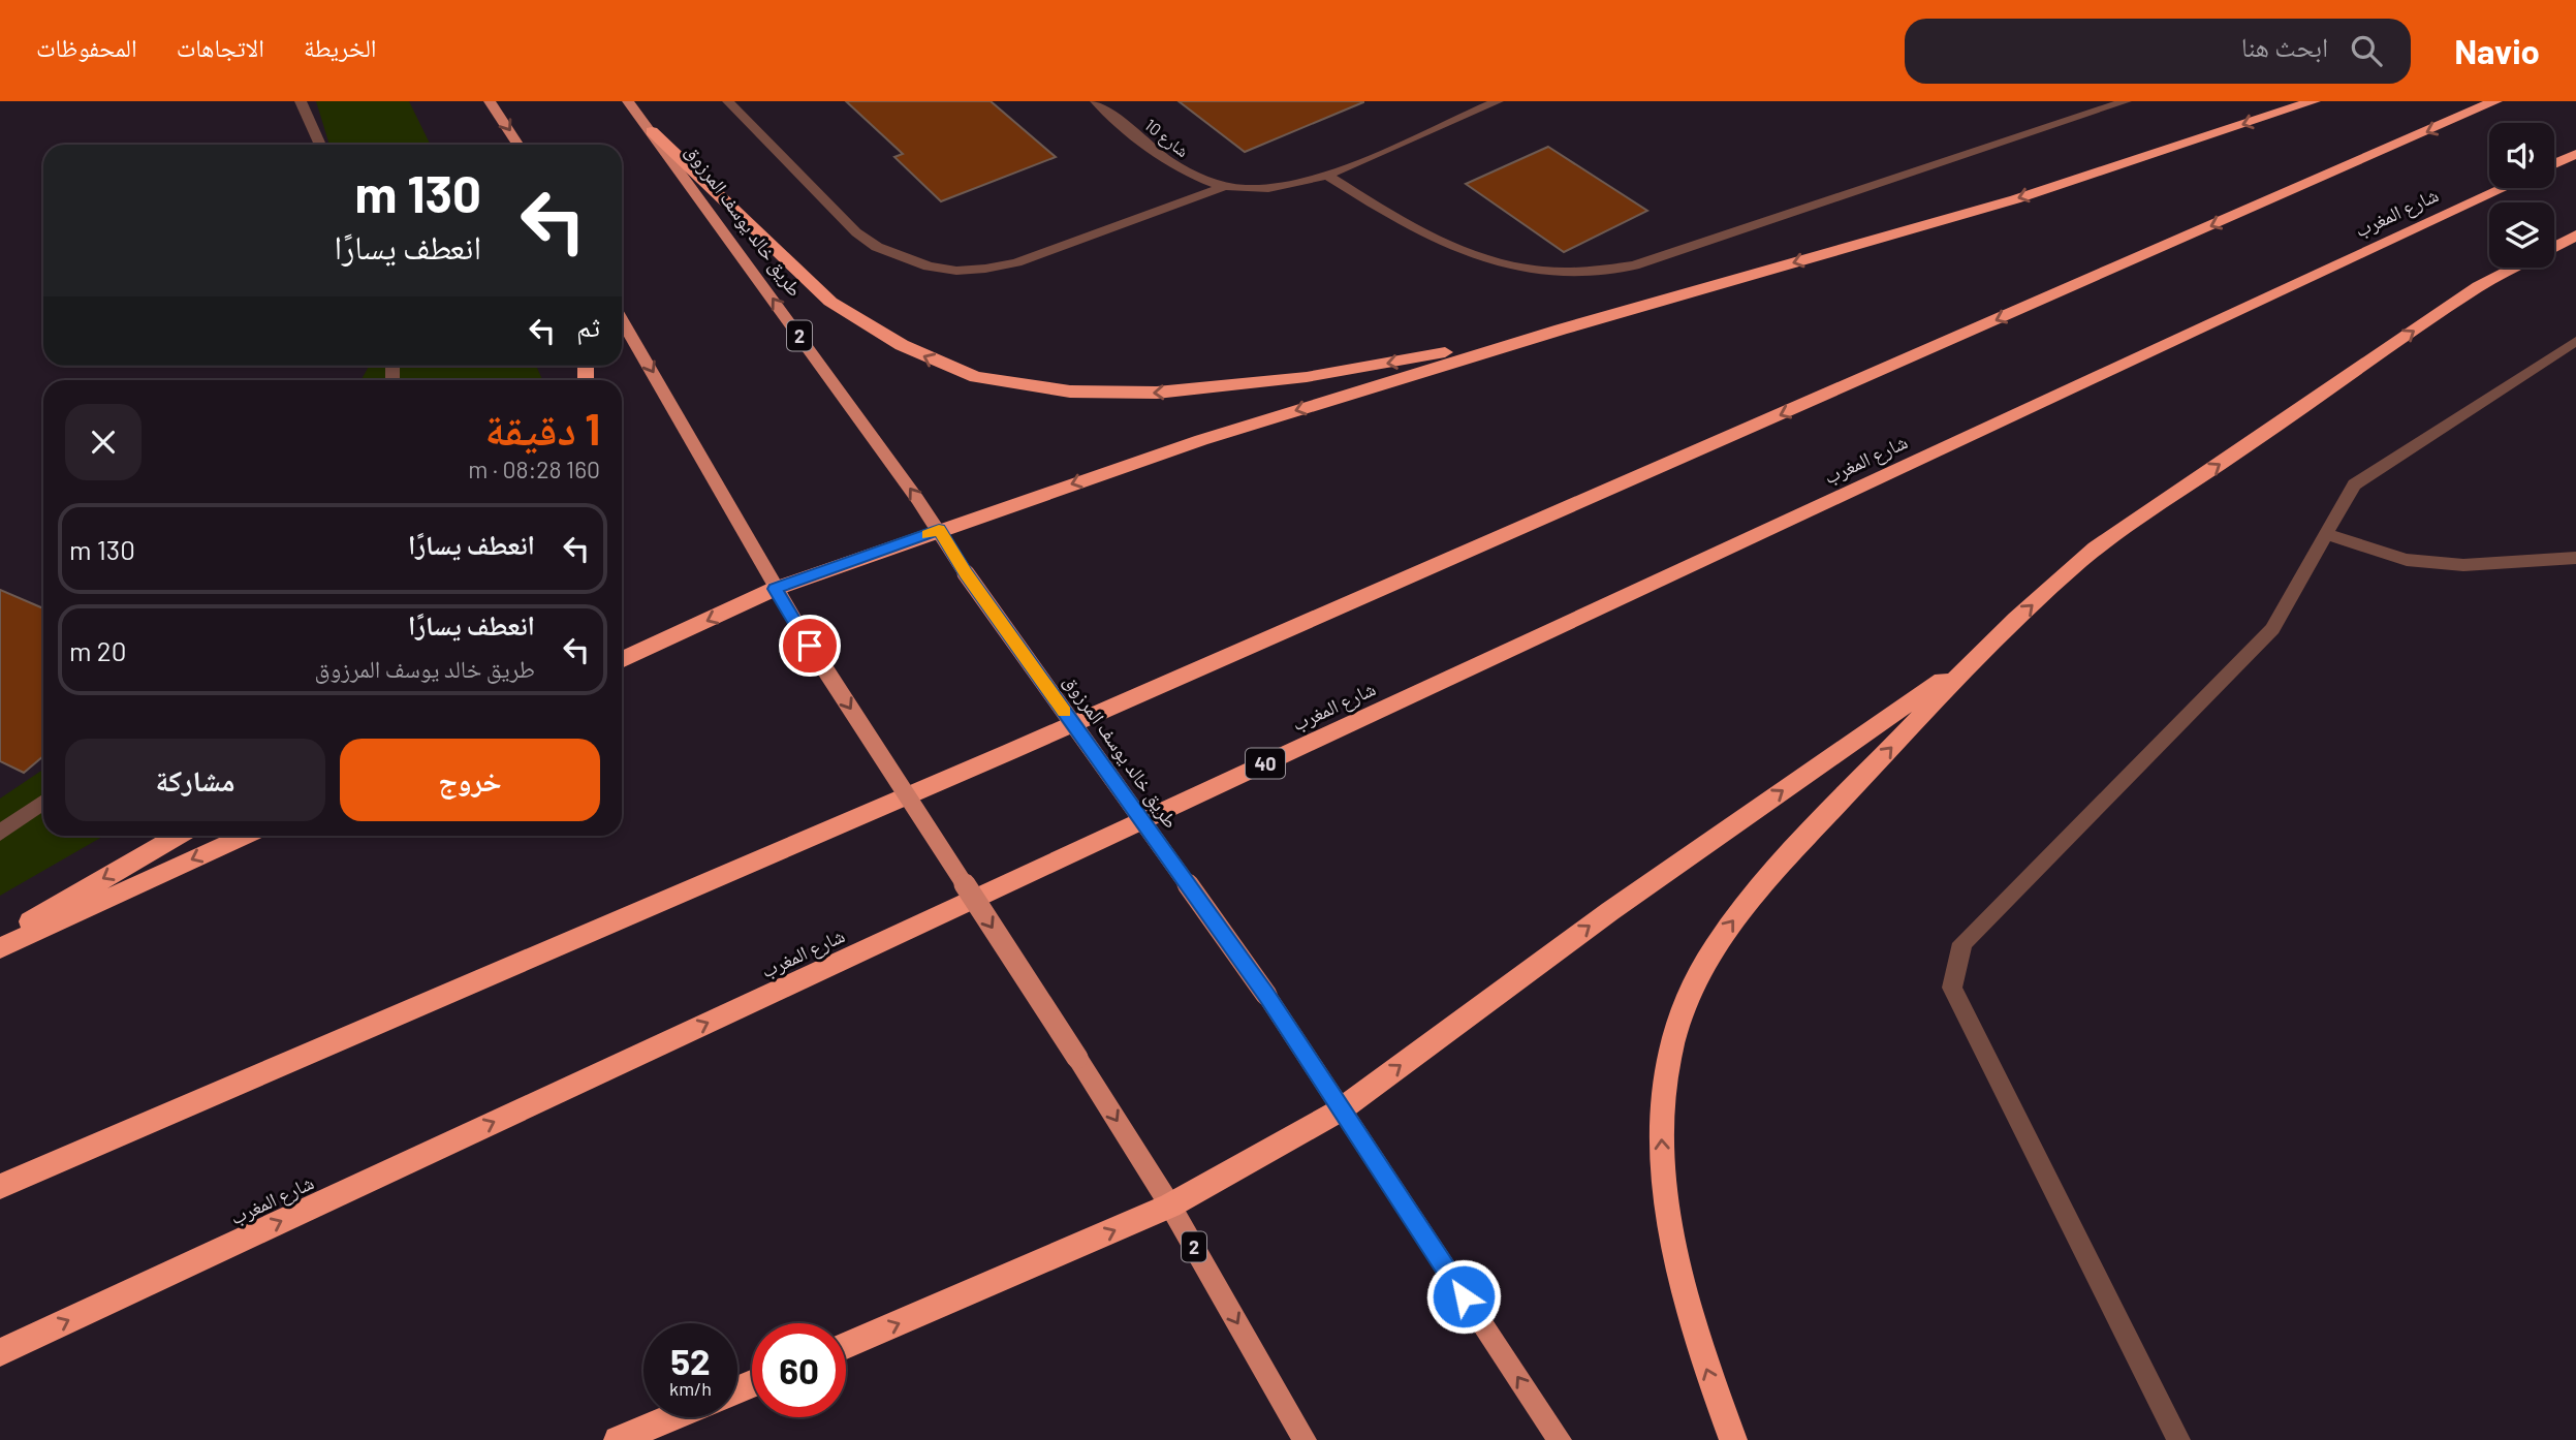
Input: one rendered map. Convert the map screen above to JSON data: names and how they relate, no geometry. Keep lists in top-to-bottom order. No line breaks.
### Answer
{"streets":{"highway":["شارع المغرب","40"],"main road":["طريق خالد يوسف المرزوق","2"],"street":["شارع 10"]},"page":{"header":"Navio","search":"ابحث هنا","nav":["الخريطة","الاتجاهات","المحفوظات"],"turn":["130 m","انعطف يسارًا"],"then":"ثم","heading":["1 دقيقة","160 m · 08:28"],"list":[{"name":"انعطف يسارًا","value":"130 m"},{"name":"انعطف يسارًا","note":"طريق خالد يوسف المرزوق","value":"20 m"}],"buttons":["خروج","مشاركة"],"speed":"52 km/h","limit":"60"}}
